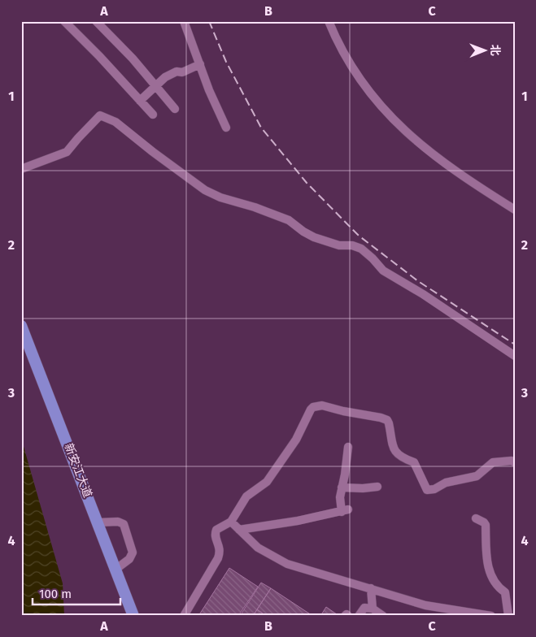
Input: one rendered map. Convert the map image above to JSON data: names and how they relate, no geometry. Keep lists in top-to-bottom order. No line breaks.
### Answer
{"streets":{"main road":["新安江大道"]},"scale_bar":"100 m","north":"right","grid":{"columns":["A","B","C"],"rows":["1","2","3","4"]}}
